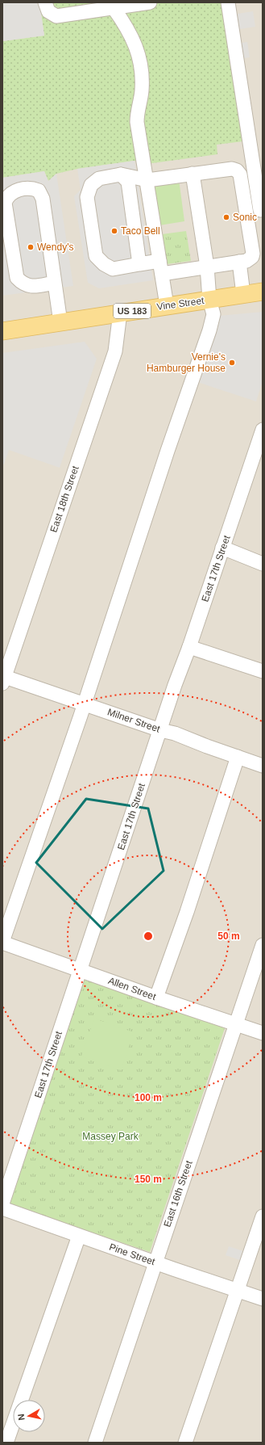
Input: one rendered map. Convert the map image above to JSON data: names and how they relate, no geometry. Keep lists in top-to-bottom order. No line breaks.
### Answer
{"streets":{"main road":["Vine Street","US 183"],"street":["East 18th Street","East 17th Street","Milner Street","Allen Street","East 16th Street","Pine Street"]},"crossings":[["Vine Street","East 18th Street"],["East 18th Street","Milner Street"],["East 17th Street","Milner Street"],["East 17th Street","Allen Street"],["Allen Street","East 16th Street"],["East 16th Street","Pine Street"]],"parks":["Massey Park"],"places":["Sonic","Taco Bell","Wendy's","Vernie's Hamburger House"],"north":"left","rings":["50 m","100 m","150 m"]}
